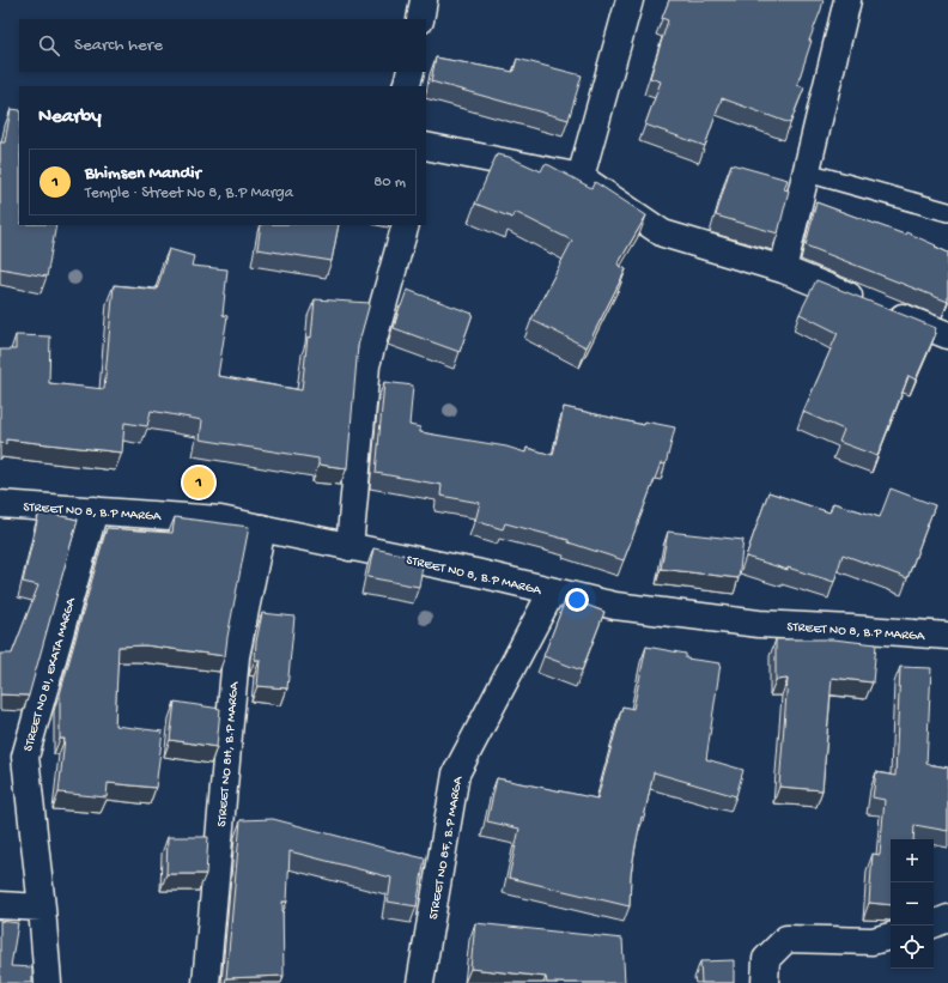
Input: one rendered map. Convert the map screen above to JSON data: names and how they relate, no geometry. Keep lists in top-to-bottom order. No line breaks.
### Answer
{"streets":{"street":["STREET NO 8, B.P MARGA","STREET NO 8I, EKATA MARGA","STREET NO 8H, B.P MARGA","STREET NO 8F, B.P MARGA"]},"crossings":[["STREET NO 8, B.P MARGA","STREET NO 8I, EKATA MARGA"],["STREET NO 8, B.P MARGA","STREET NO 8H, B.P MARGA"],["STREET NO 8, B.P MARGA","STREET NO 8F, B.P MARGA"]],"page":{"search":"Search here","heading":"Nearby","list":[{"mark":"1","name":"Bhimsen Mandir","note":"Temple · Street No 8, B.P Marga","value":"80 m"}],"pins":"1","map_buttons":["+","−"]}}
